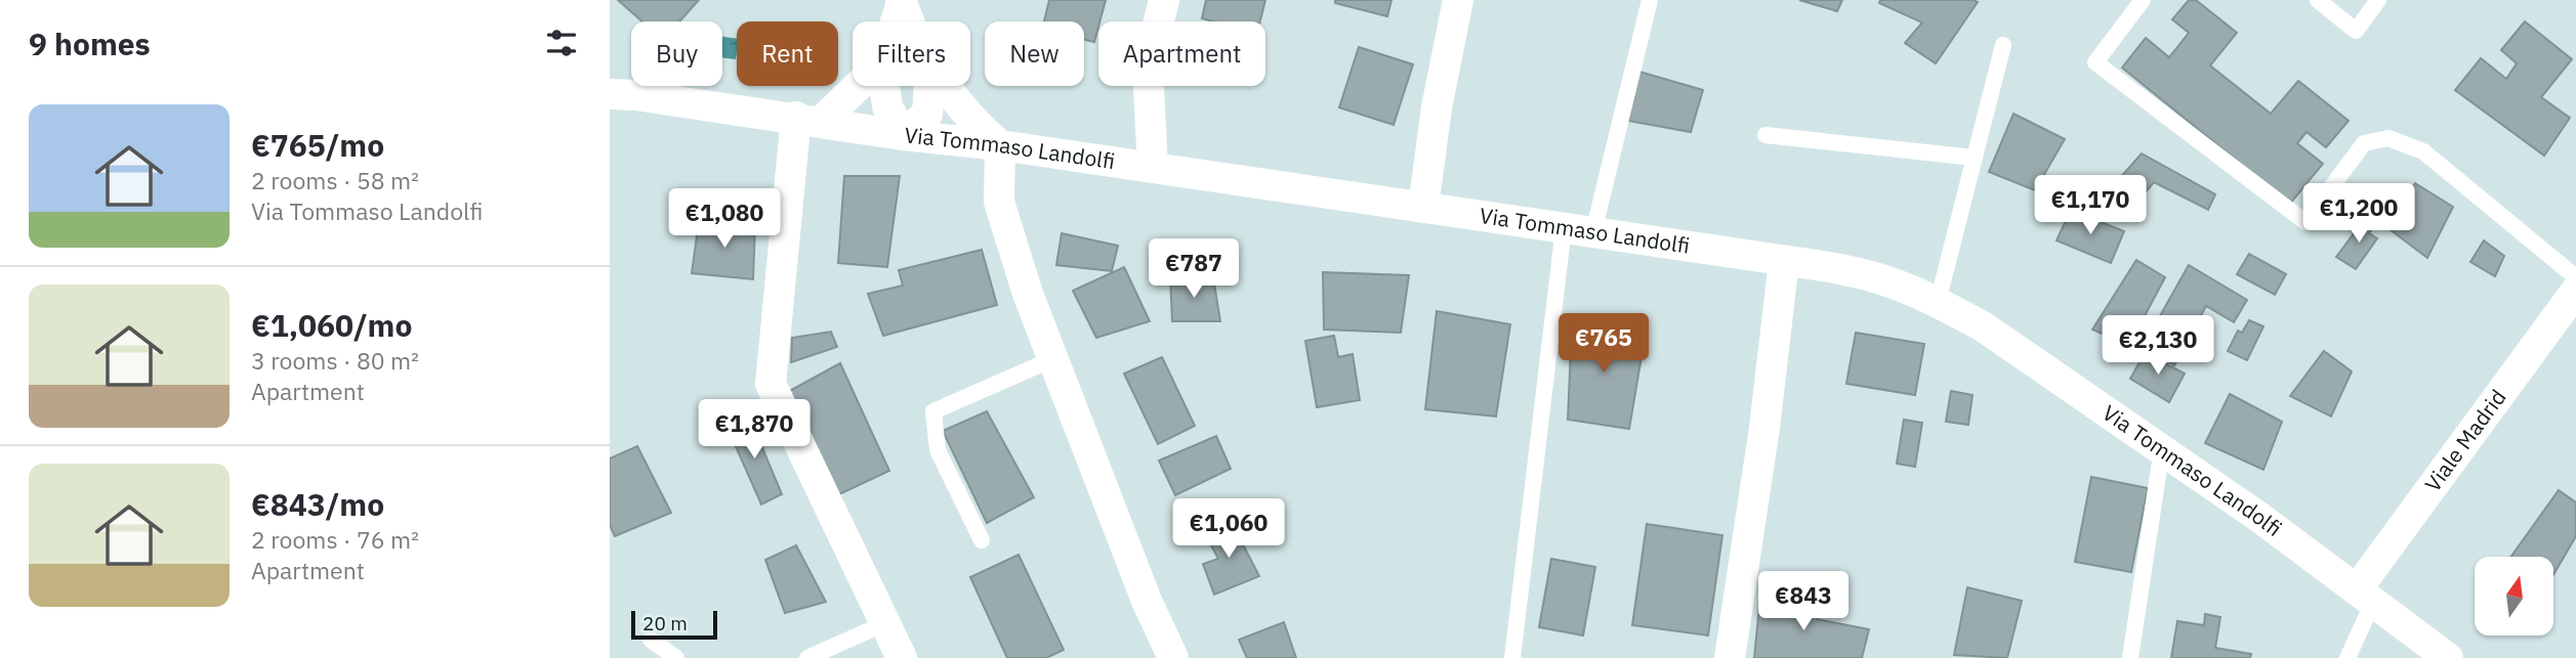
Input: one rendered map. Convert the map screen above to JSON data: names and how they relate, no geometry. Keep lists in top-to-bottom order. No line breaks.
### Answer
{"streets":{"street":["Via Tommaso Landolfi","Viale Madrid"]},"crossings":[["Via Tommaso Landolfi","Viale Madrid"]],"scale_bar":"20 m","north":"top","page":{"heading":"9 homes","chip":["Buy","Rent","Filters","New","Apartment"],"list":[{"name":"€765/mo","note":"2 rooms · 58 m² · Via Tommaso Landolfi"},{"name":"€1,060/mo","note":"3 rooms · 80 m² · Apartment"},{"name":"€843/mo","note":"2 rooms · 76 m² · Apartment"}],"price":["€1,170","€1,200","€1,080","€787","€765","€2,130","€1,870","€1,060","€843"],"scale":"20 m"}}
